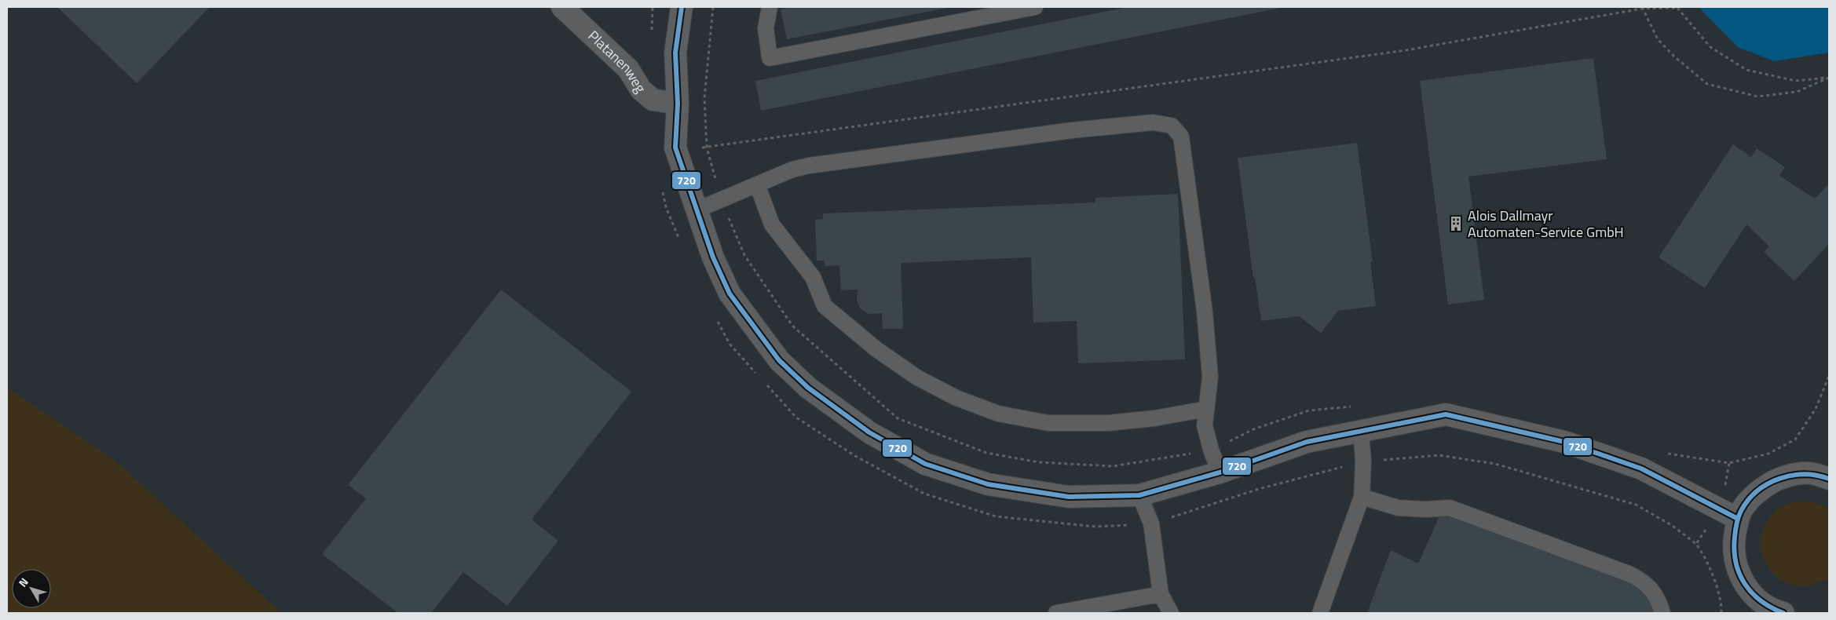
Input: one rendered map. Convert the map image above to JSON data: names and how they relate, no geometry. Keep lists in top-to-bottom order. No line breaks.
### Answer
{"streets":{"street":["Platanenweg"]},"places":{"building":["Alois Dallmayr Automaten-Service GmbH"]},"lines":["transit line 720"],"north":"top left"}
